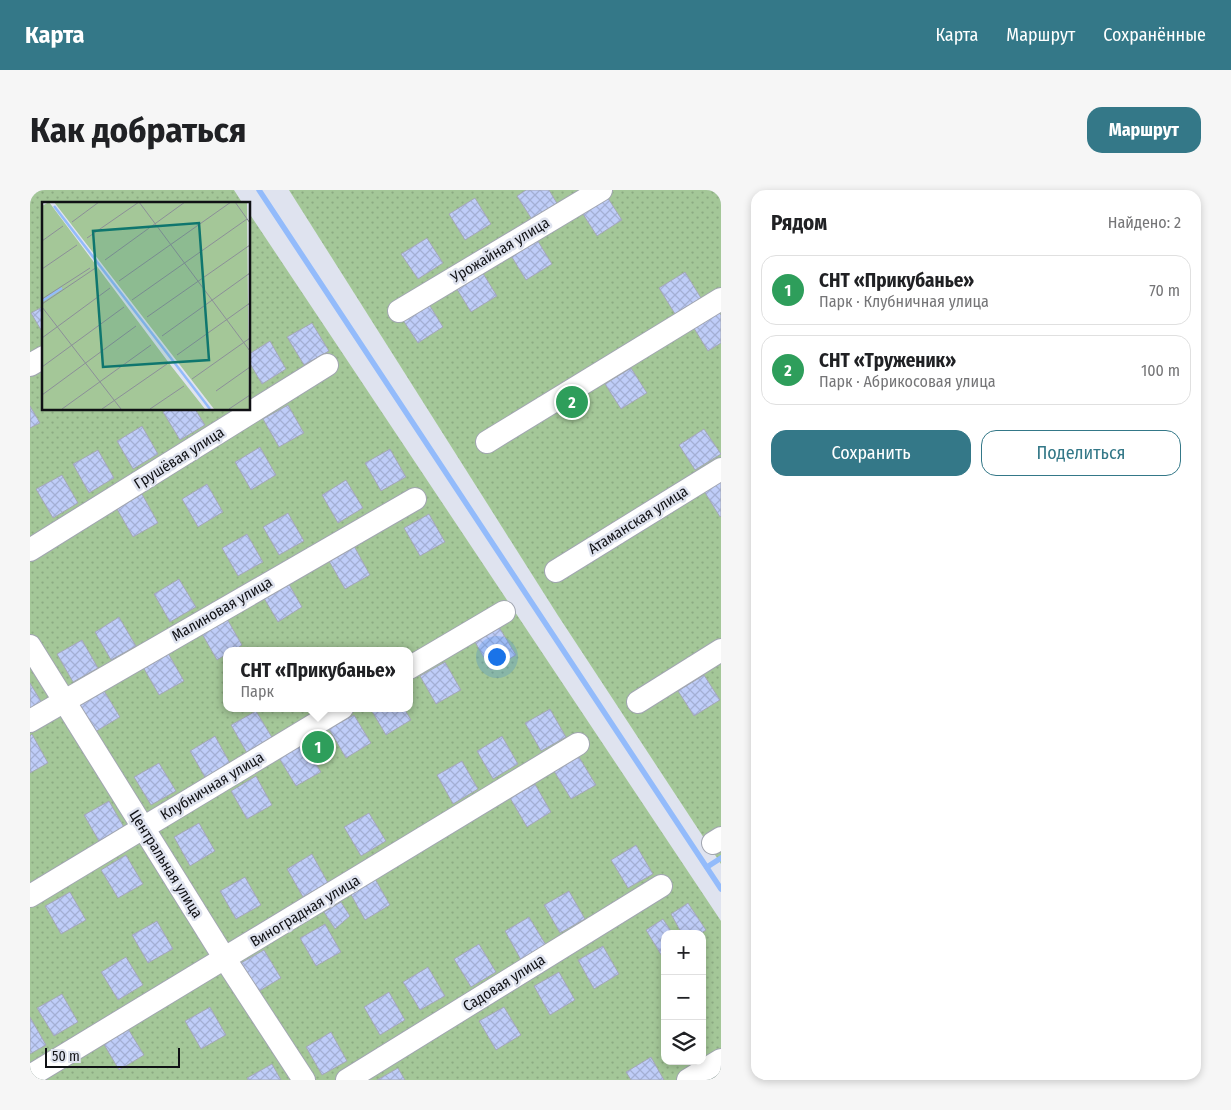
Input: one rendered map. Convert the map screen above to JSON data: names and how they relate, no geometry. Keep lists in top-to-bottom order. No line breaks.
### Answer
{"streets":{"street":["Урожайная улица","Грушёвая улица","Атаманская улица","Малиновая улица","Клубничная улица","Центральная улица","Виноградная улица","Садовая улица"]},"crossings":[["Малиновая улица","Центральная улица"],["Клубничная улица","Центральная улица"],["Центральная улица","Виноградная улица"]],"scale_bar":"50 m","page":{"header":"Карта","nav":["Карта","Маршрут","Сохранённые"],"buttons":["Маршрут",["Сохранить","Поделиться"]],"title":"Как добраться","heading":["Рядом","Найдено: 2"],"list":[{"mark":"1","name":"СНТ «Прикубанье»","note":"Парк · Клубничная улица","value":"70 m"},{"mark":"2","name":"СНТ «Труженик»","note":"Парк · Абрикосовая улица","value":"100 m"}],"pins":["2","1"],"popup":["СНТ «Прикубанье»","Парк"],"map_buttons":["+","−"],"scale":"50 m"}}
